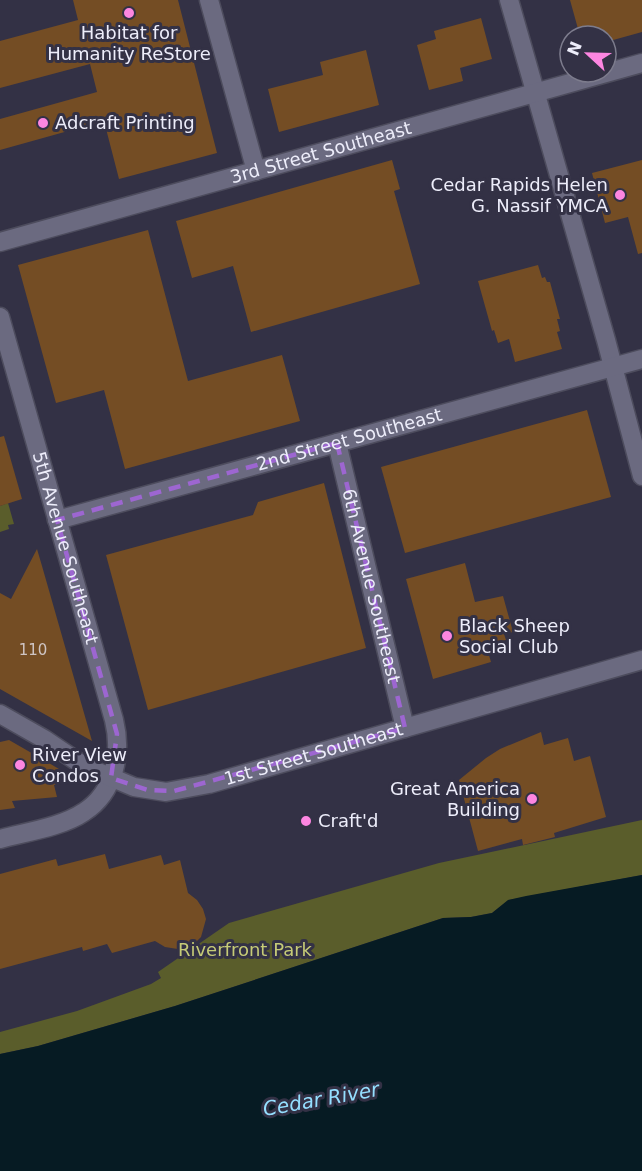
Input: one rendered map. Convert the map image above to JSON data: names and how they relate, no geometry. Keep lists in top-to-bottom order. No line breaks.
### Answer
{"streets":{"street":["3rd Street Southeast","2nd Street Southeast","5th Avenue Southeast","6th Avenue Southeast","1st Street Southeast"]},"crossings":[["2nd Street Southeast","5th Avenue Southeast"],["2nd Street Southeast","6th Avenue Southeast"],["5th Avenue Southeast","1st Street Southeast"],["6th Avenue Southeast","1st Street Southeast"]],"water":["Cedar River"],"parks":["Riverfront Park"],"places":["Habitat for Humanity ReStore","Adcraft Printing","Cedar Rapids Helen G. Nassif YMCA","Black Sheep Social Club","River View Condos","Great America Building","Craft'd"],"house_numbers":["110"],"north":"left"}
